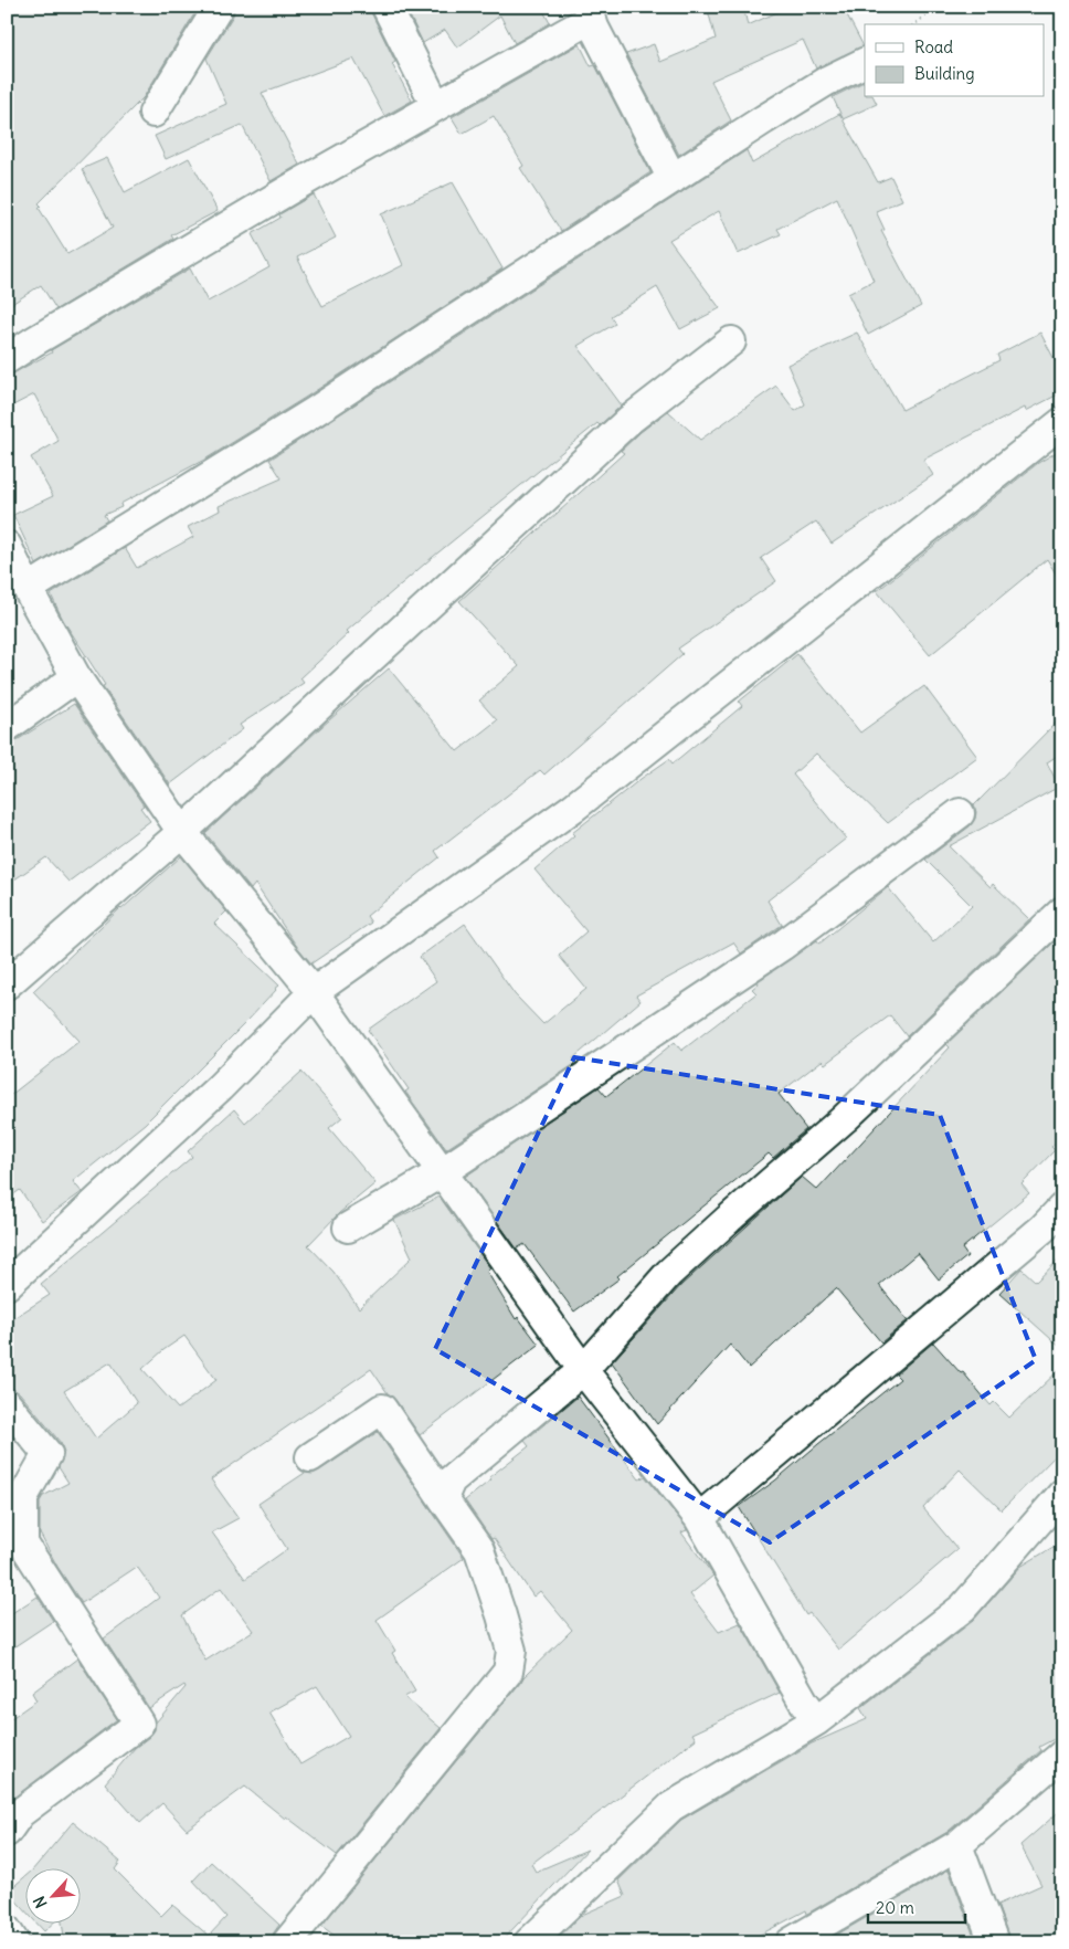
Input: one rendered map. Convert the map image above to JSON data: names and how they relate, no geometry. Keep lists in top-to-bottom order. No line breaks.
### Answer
{"legend":["Road","Building"],"scale_bar":"20 m","north":"bottom left"}
